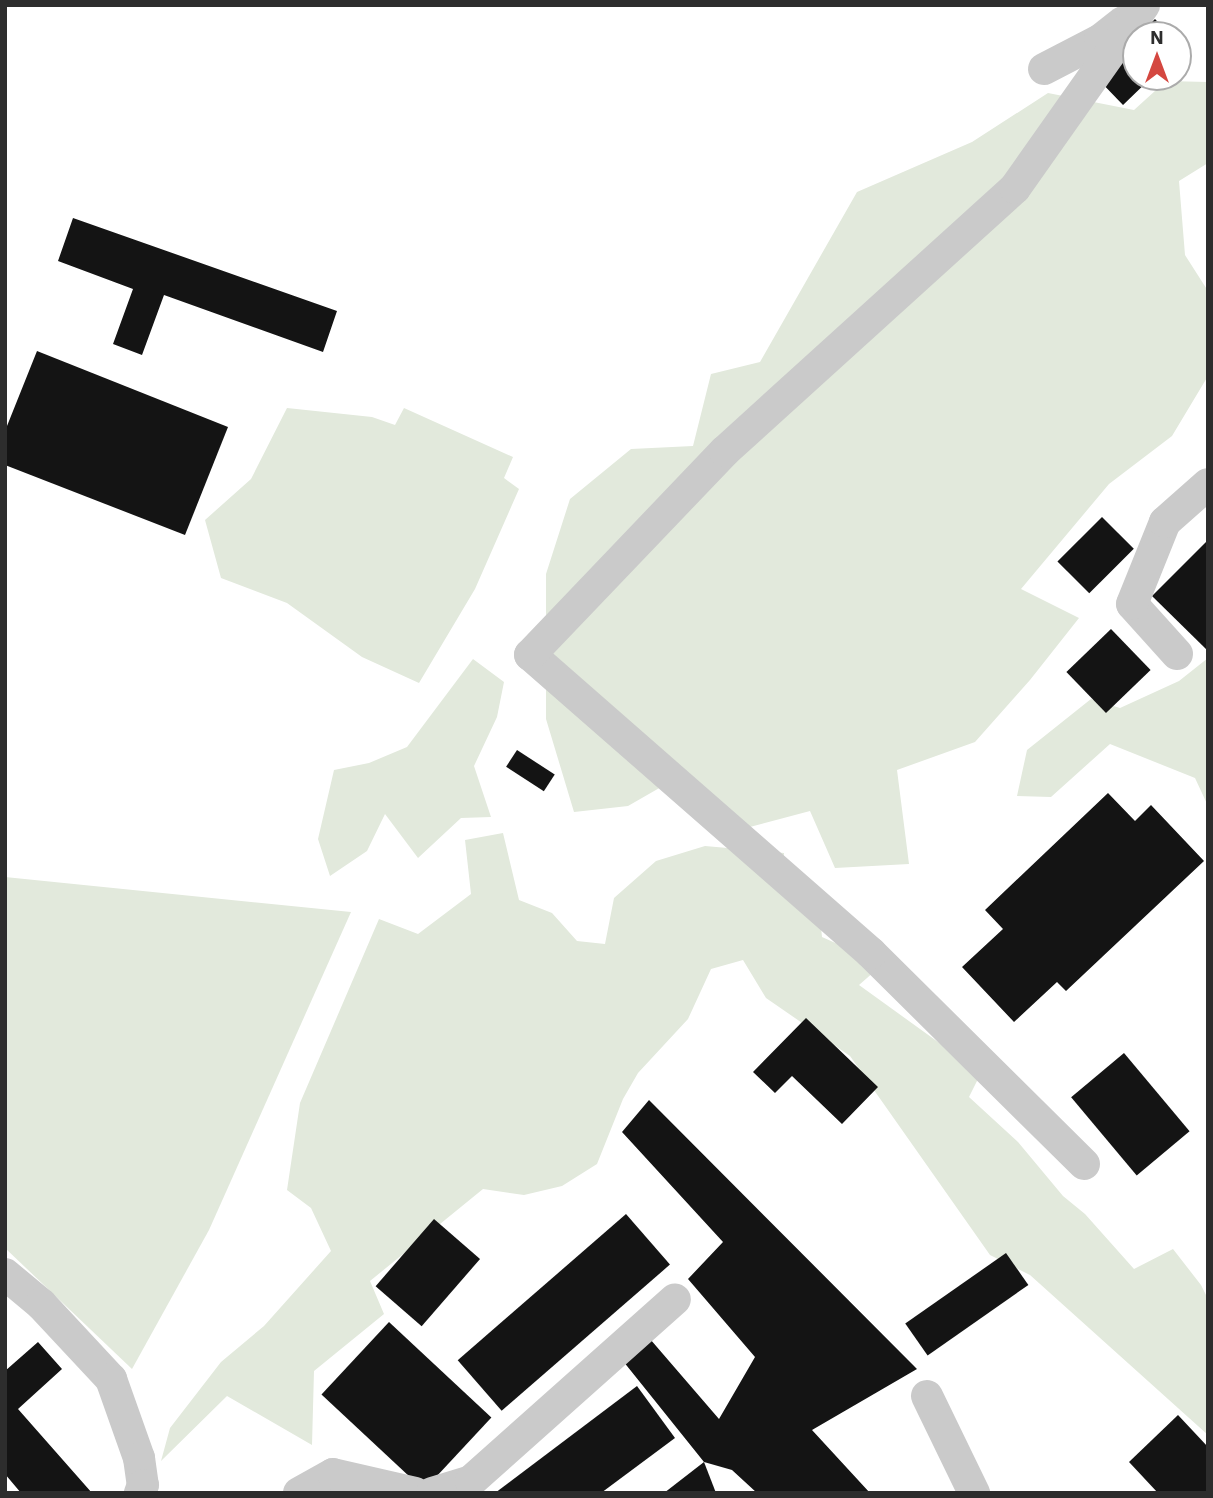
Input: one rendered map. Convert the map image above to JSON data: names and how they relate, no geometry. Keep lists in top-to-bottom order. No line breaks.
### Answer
{"north":"top"}
